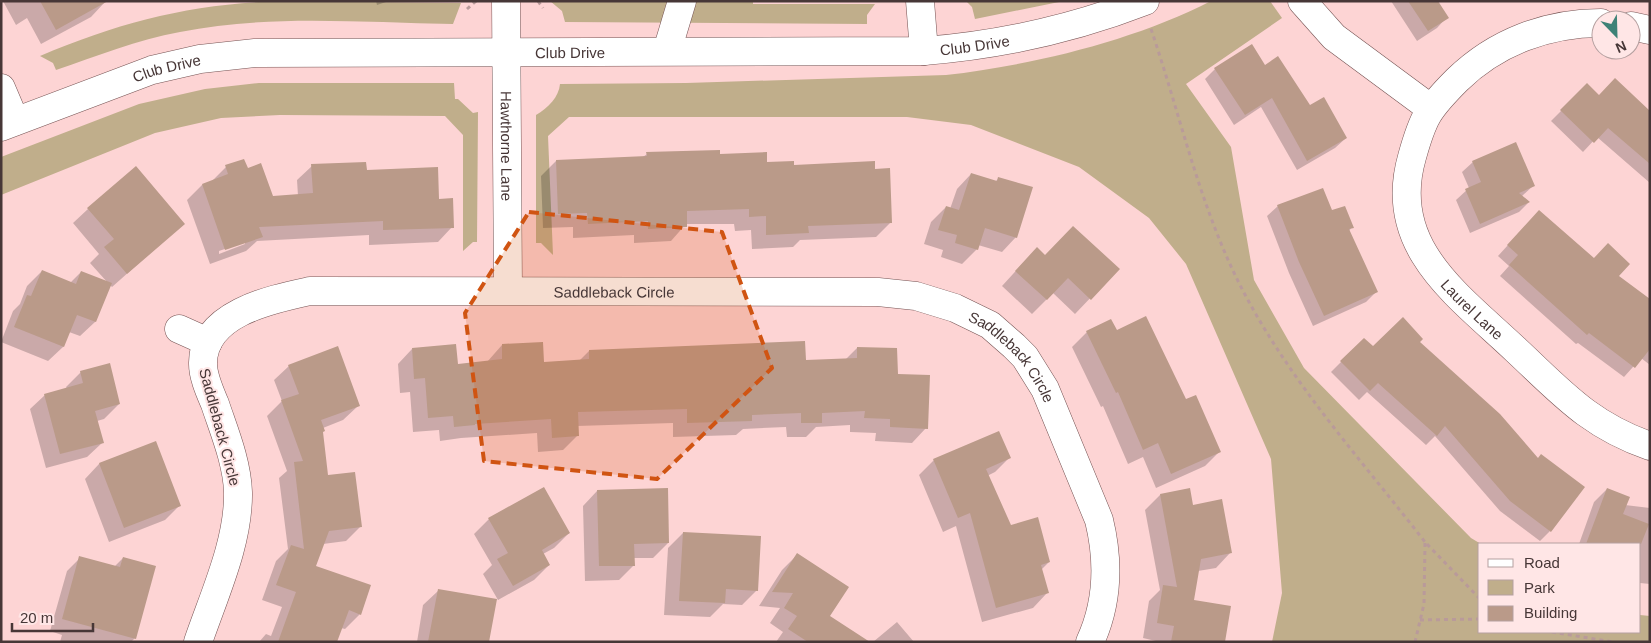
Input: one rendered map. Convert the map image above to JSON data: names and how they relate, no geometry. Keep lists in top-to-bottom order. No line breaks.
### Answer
{"streets":{"street":["Club Drive","Hawthorne Lane","Saddleback Circle","Laurel Lane"]},"crossings":[["Club Drive","Hawthorne Lane"],["Hawthorne Lane","Saddleback Circle"]],"legend":["Road","Park","Building"],"scale_bar":"20 m","north":"bottom right"}
